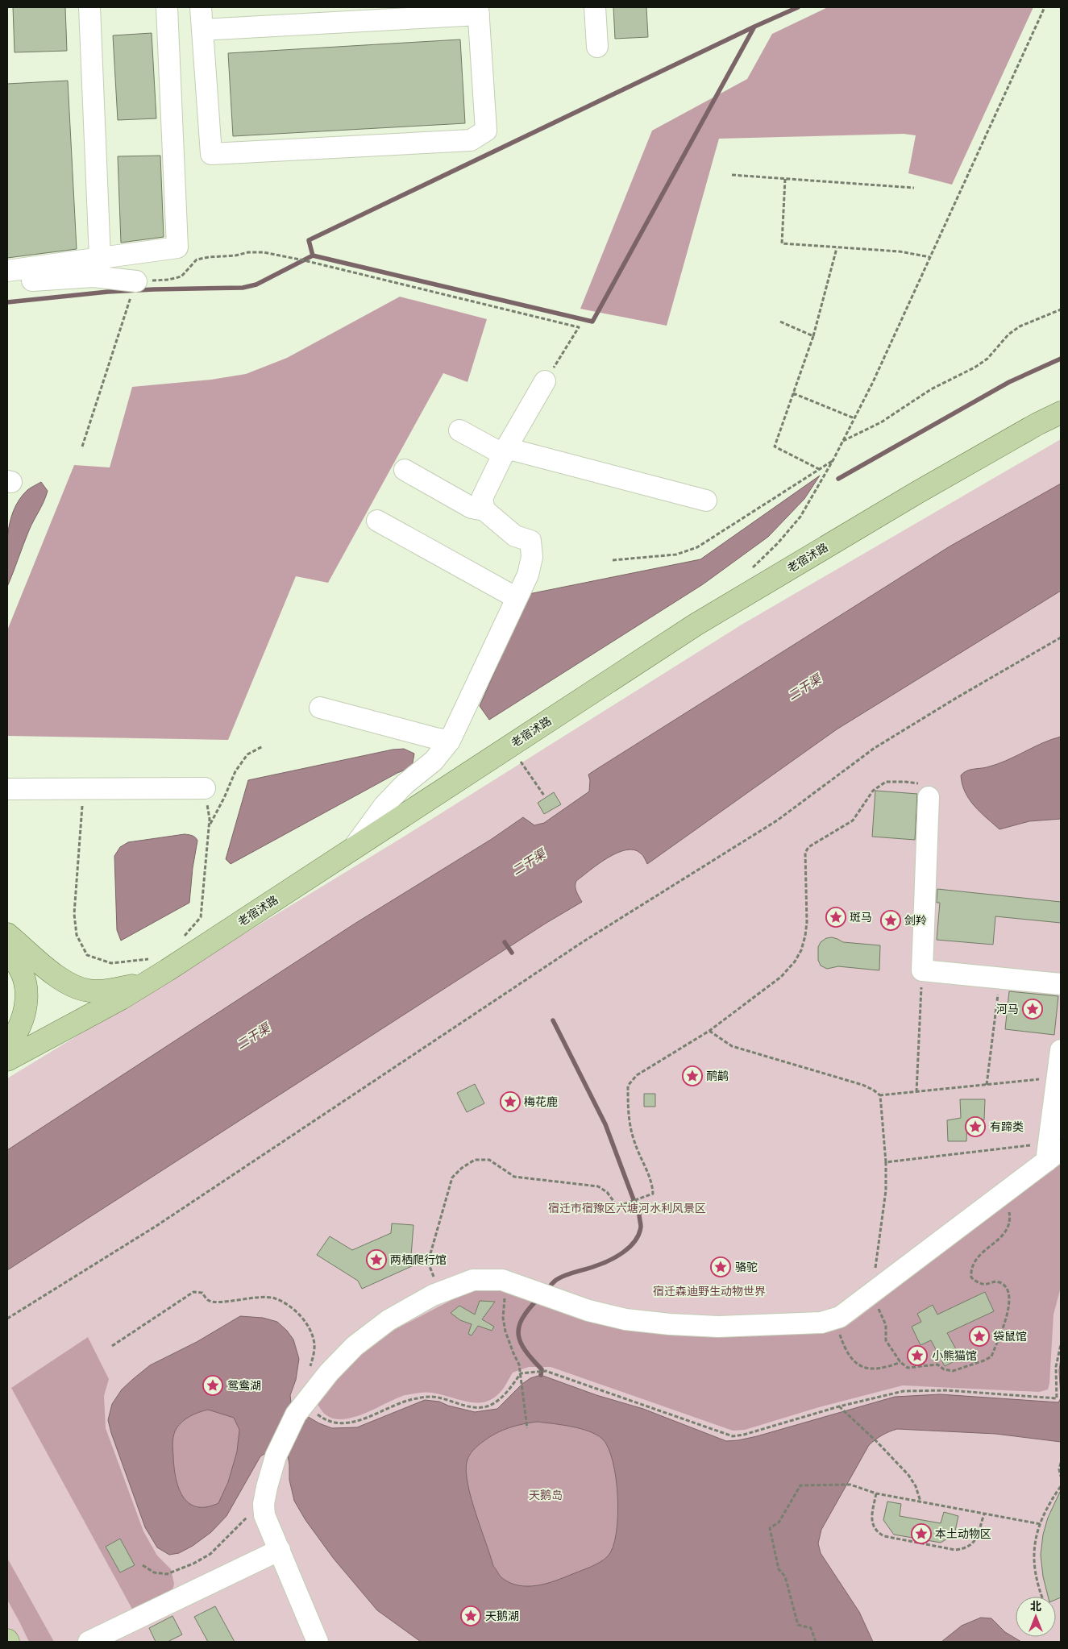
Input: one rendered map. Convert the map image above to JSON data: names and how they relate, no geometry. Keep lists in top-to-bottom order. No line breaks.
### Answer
{"streets":{"main road":["老宿沭路"]},"water":["二干渠"],"parks":["宿迁市宿豫区六塘河水利风景区","宿迁森迪野生动物世界","天鹅岛"],"places":{"place":["斑马","剑羚","河马","鸸鹋","梅花鹿","有蹄类","两栖爬行馆","骆驼","袋鼠馆","小熊猫馆","鸳鸯湖","本土动物区","天鹅湖"]},"north":"top"}
